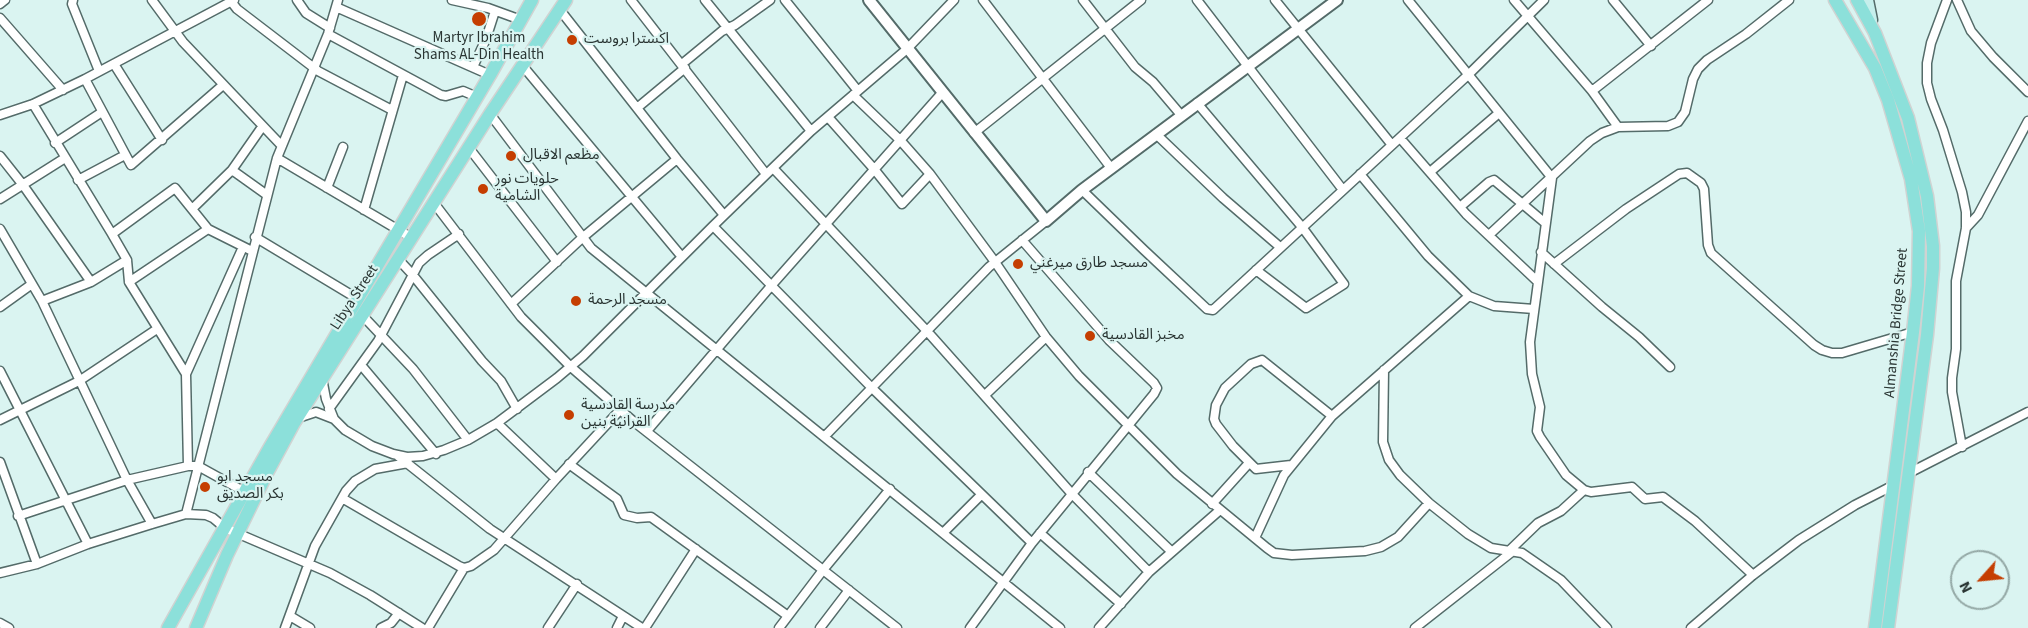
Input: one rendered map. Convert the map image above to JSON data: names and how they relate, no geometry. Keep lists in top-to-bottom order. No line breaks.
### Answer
{"streets":{"main road":["Libya Street","Almanshia Bridge Street"]},"places":["Martyr Ibrahim Shams AL-Din Health","اكسترا بروست","مظعم الاقبال","حلويات نور الشامية","مسجد طارق ميرغني","مسجد الرحمة","مخبز القادسية","مدرسة القادسية القرانية بنين","مسجد ابو بكر الصديق"],"north":"bottom left"}
